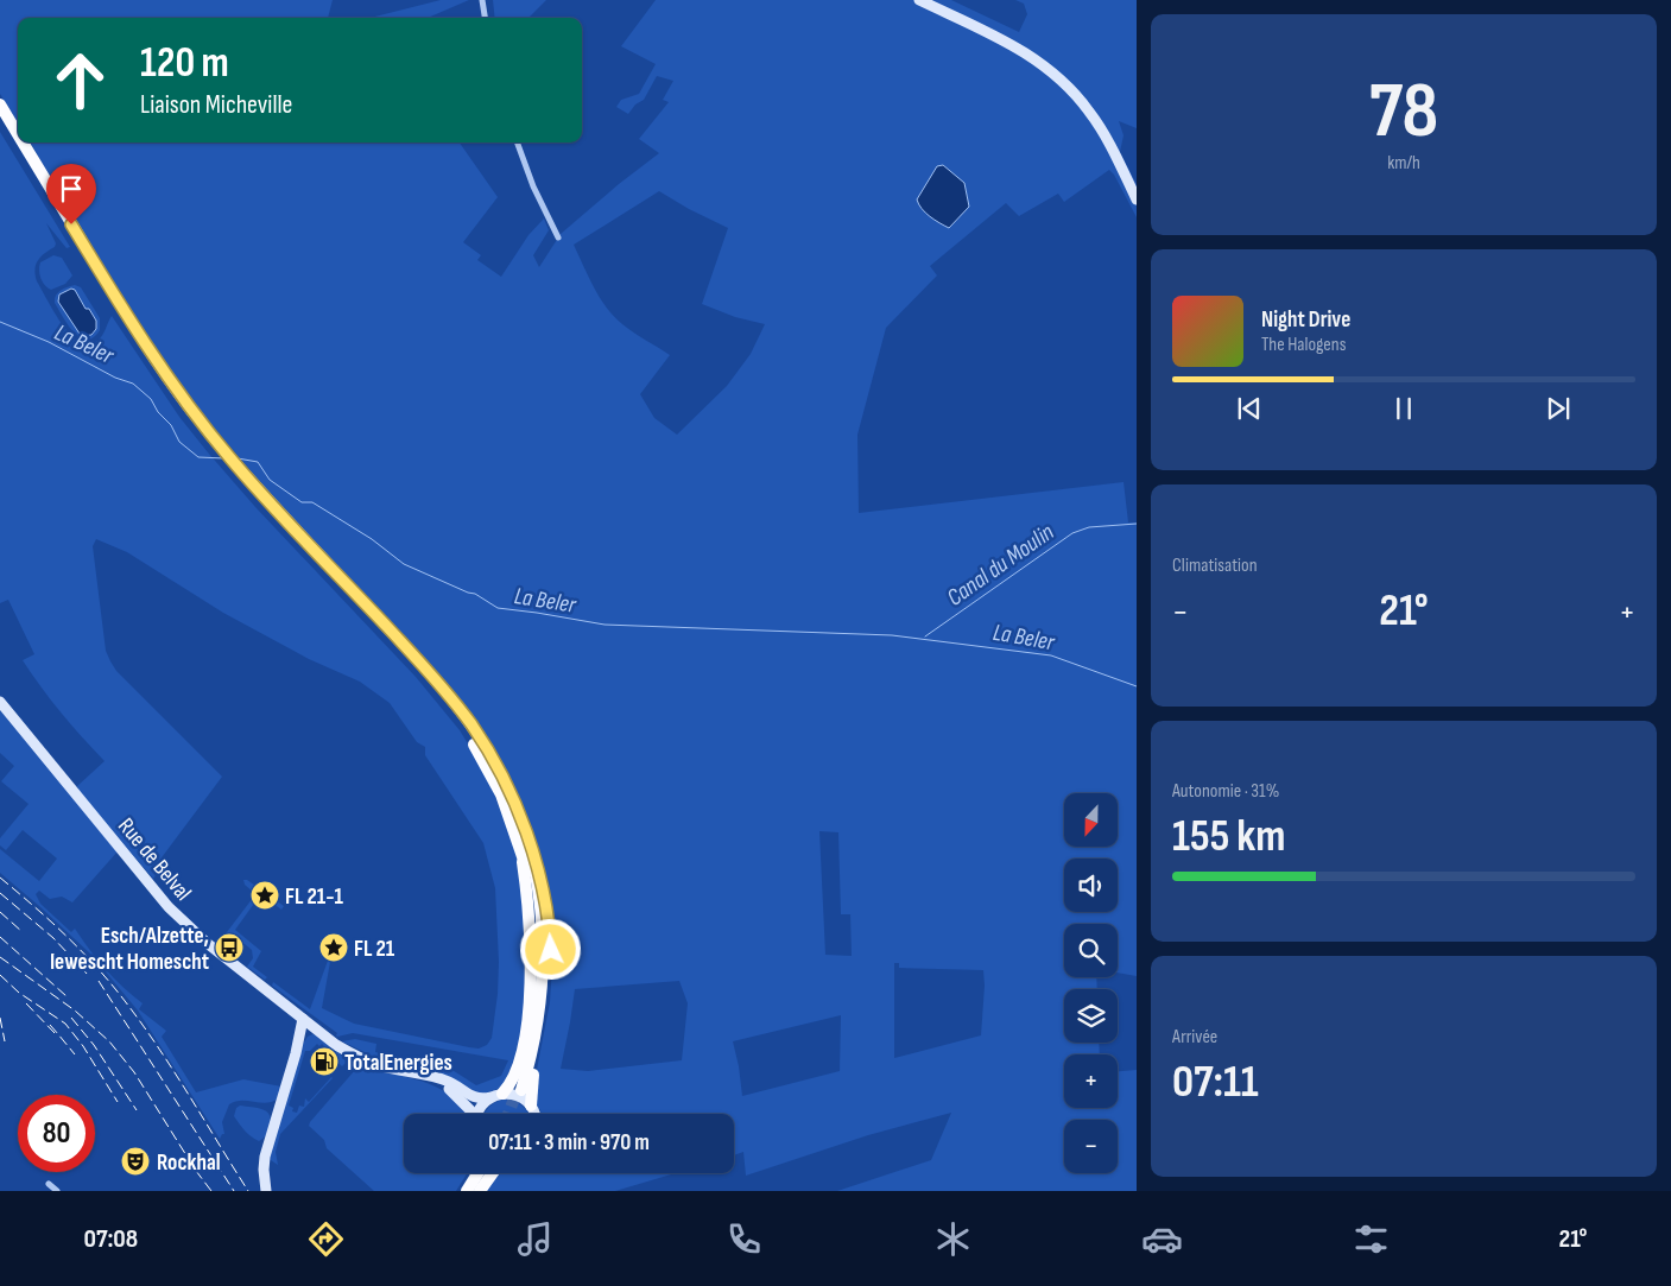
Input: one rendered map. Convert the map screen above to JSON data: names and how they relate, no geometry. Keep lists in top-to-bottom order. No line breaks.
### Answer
{"streets":{"main road":["Rue de Belval"]},"water":["La Beler","Canal du Moulin"],"places":{"place":["FL 21-1","FL 21"],"bus stop":["Esch/Alzette, Iewescht Homescht"],"fuel station":["TotalEnergies"],"theatre":["Rockhal"]},"north":"bottom","page":{"tile":[["78","km/h"],"Climatisation",["Autonomie · 31%","155 km"],["Arrivée","07:11"]],"turn":["120 m","Liaison Micheville"],"song":["Night Drive","The Halogens"],"heat":["−","21°","+"],"map_buttons":["+","−"],"limit":"80","trip":"07:11 · 3 min · 970 m","tabs":["07:08","21°"]}}
